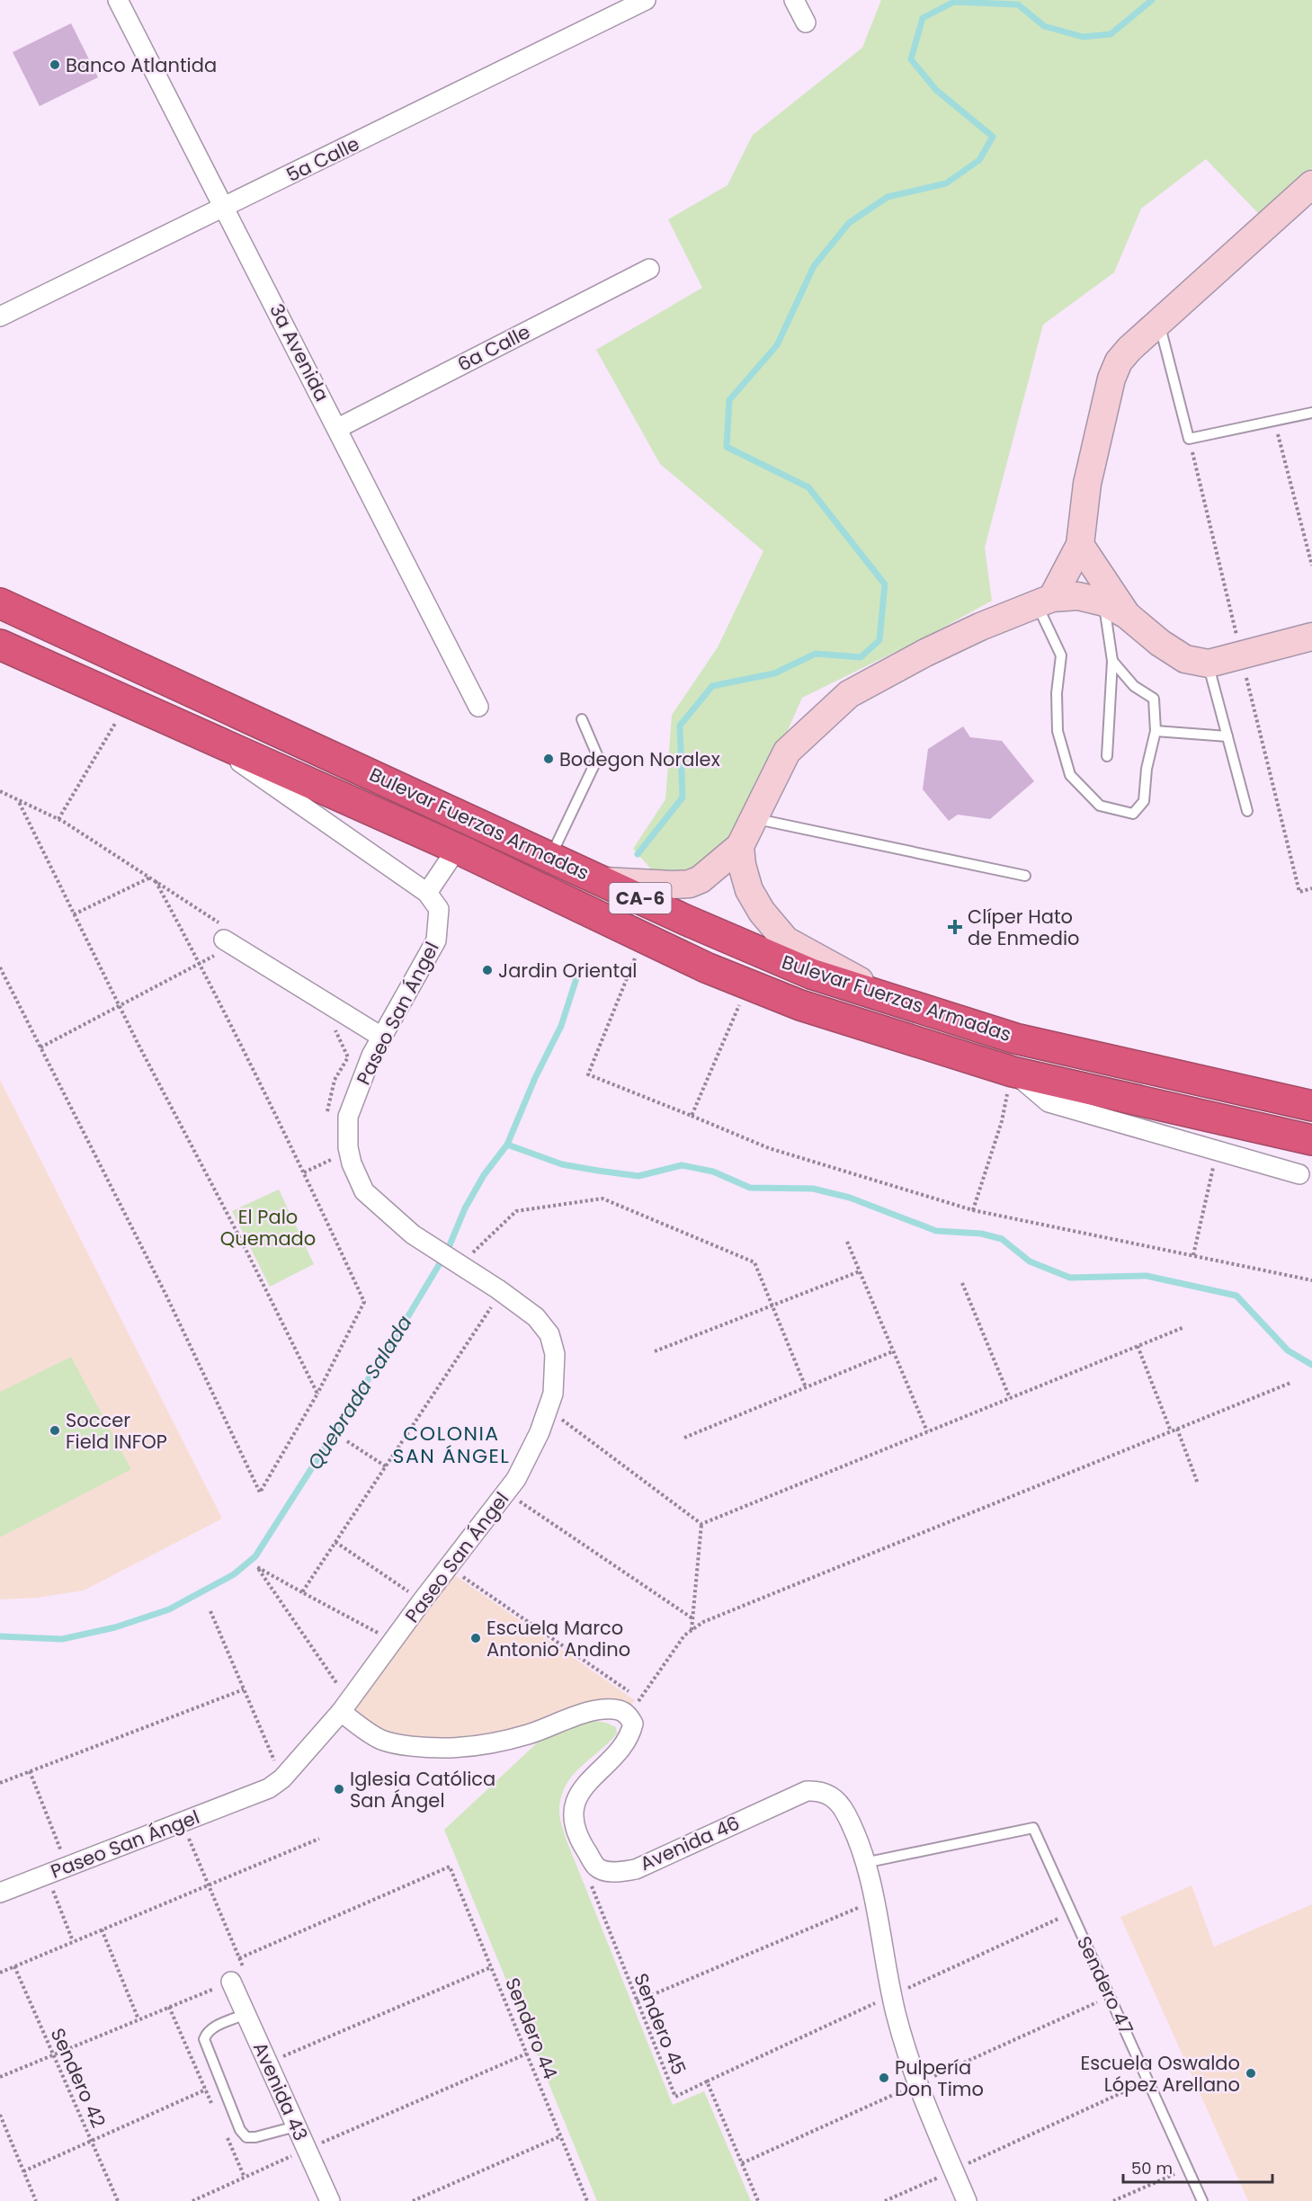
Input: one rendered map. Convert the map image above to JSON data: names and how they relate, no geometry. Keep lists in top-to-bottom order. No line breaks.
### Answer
{"streets":{"highway":["Bulevar Fuerzas Armadas","CA-6"],"street":["5a Calle","6a Calle","3a Avenida","Paseo San Ángel","Avenida 46","Avenida 43"],"lane":["Sendero 47"],"path":["Sendero 45","Sendero 44","Sendero 42"]},"crossings":[["5a Calle","3a Avenida"],["6a Calle","3a Avenida"],["Avenida 46","Sendero 47"],["Avenida 46","Sendero 45"]],"districts":["COLONIA SAN ÁNGEL"],"water":["Quebrada Salada"],"parks":["El Palo Quemado"],"places":{"other":["Banco Atlantida","Bodegon Noralex","Jardin Oriental","Soccer Field INFOP","Escuela Marco Antonio Andino","Iglesia Católica San Ángel","Escuela Oswaldo López Arellano","Pulpería Don Timo"],"health":["Clíper Hato de Enmedio"]},"scale_bar":"50 m"}
